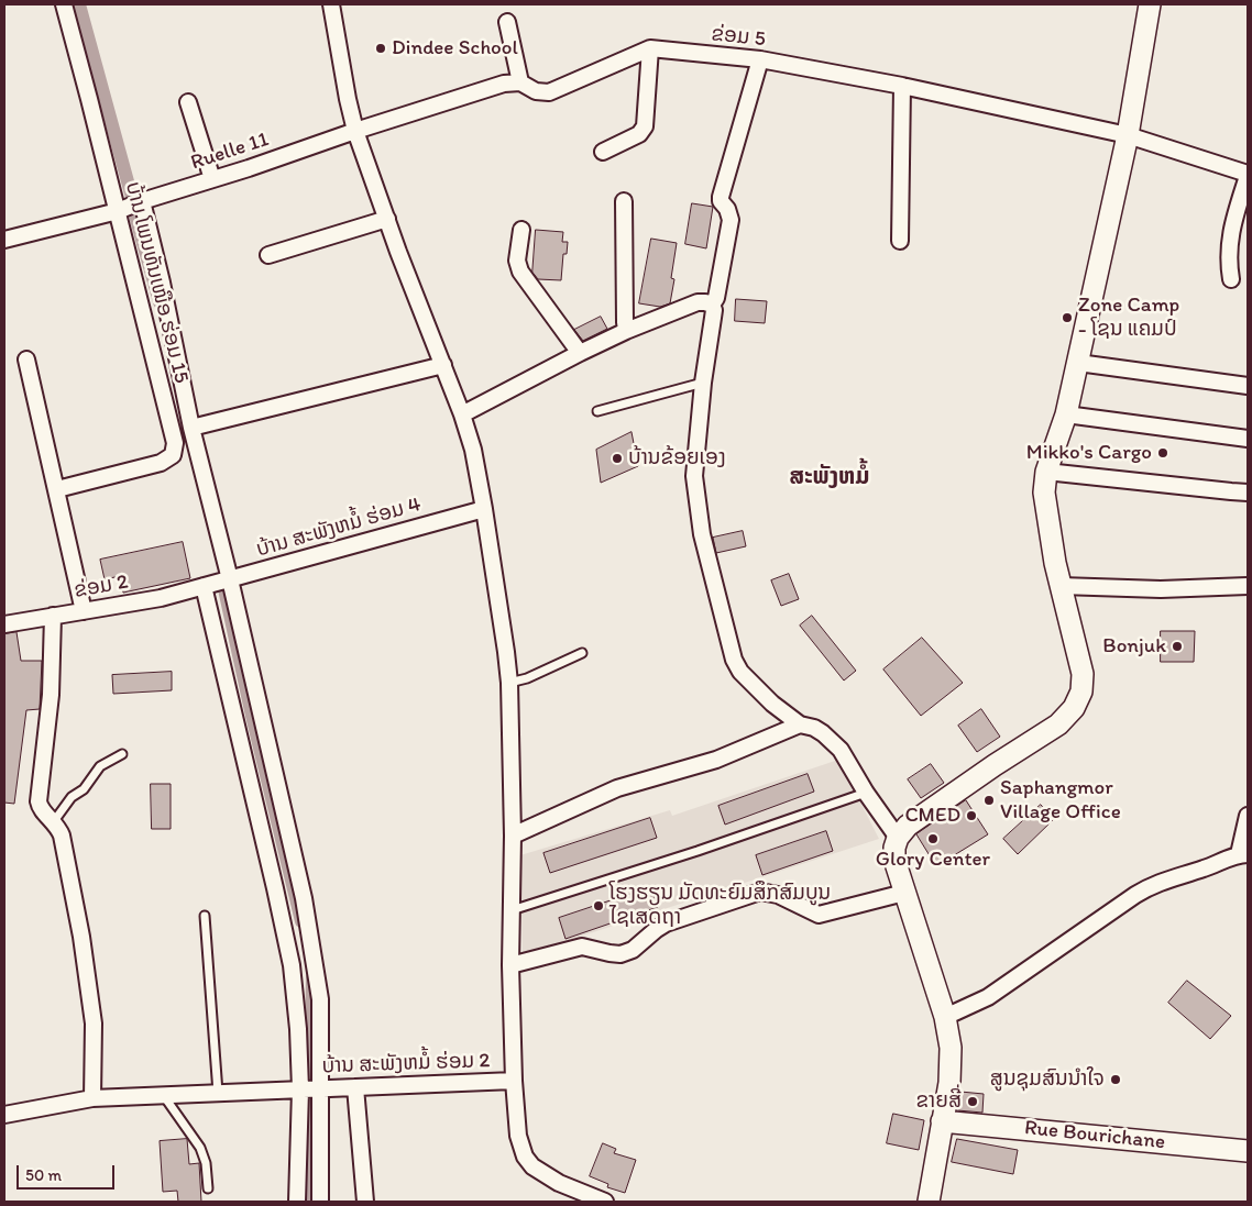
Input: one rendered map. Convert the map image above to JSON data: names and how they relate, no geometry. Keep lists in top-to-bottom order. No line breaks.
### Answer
{"streets":{"street":["ຂ່ອມ 5","Ruelle 11","ບ້ານ ໂພນທັນເໜືອ ຮ່ອມ 15","ບ້ານ ສະພັງຫມໍ້ ຮ່ອມ 4","ຂ່ອມ 2","ບ້ານ ສະພັງຫມໍ້ ຮ່ອມ 2","Rue Bourichane"]},"crossings":[["Ruelle 11","ບ້ານ ໂພນທັນເໜືອ ຮ່ອມ 15"],["ບ້ານ ສະພັງຫມໍ້ ຮ່ອມ 4","ຂ່ອມ 2"]],"districts":["ສະພັງຫມໍ້"],"places":["Dindee School","Zone Camp - ໂຊນ ແຄມປ໌","Mikko's Cargo","ບ້ານຂ້ອຍເອງ","Bonjuk","Saphangmor Village Office","CMED","Glory Center","ໂຮງຮຽນ ມັດທະຍົມສຶກສົມບູນ ໄຊເສດຖາ","ສູນຊຸມສົນນຳໃຈ","ຂາຍສີ່"],"scale_bar":"50 m"}
